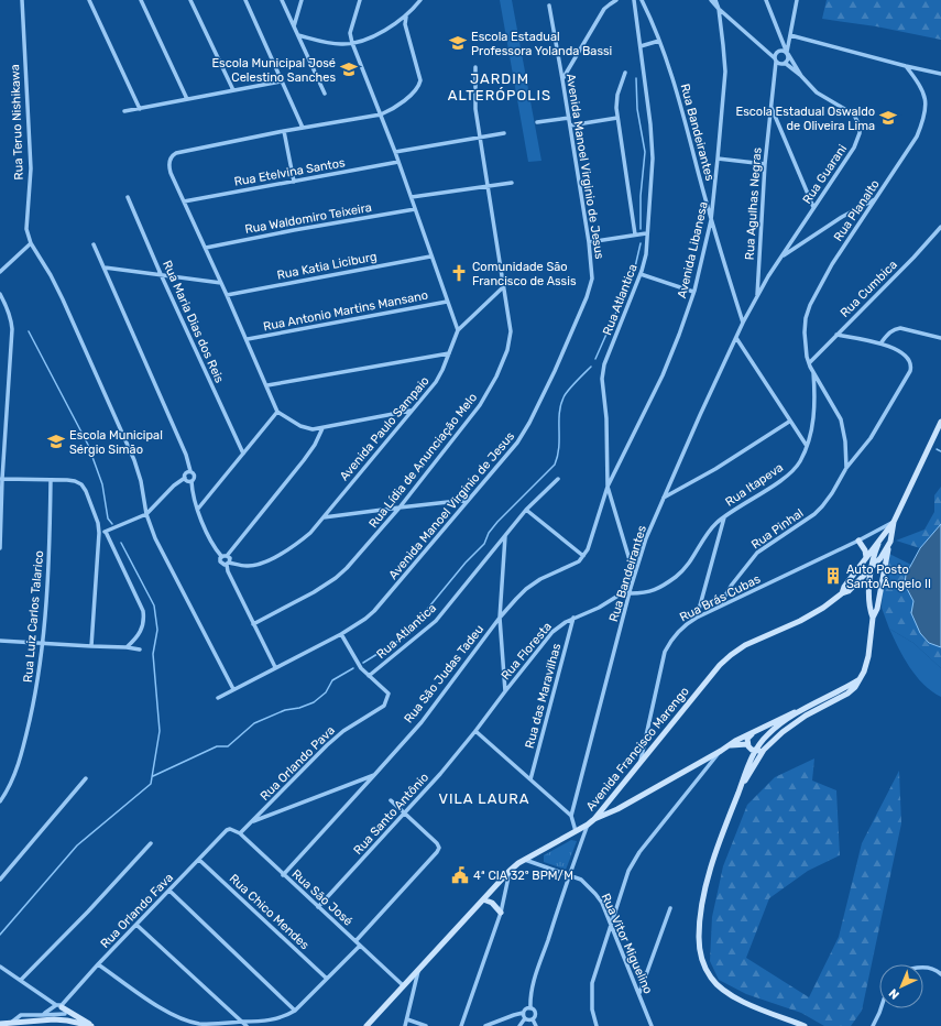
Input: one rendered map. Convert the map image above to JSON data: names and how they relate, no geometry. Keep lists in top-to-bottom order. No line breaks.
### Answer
{"streets":{"main road":["Avenida Francisco Marengo"],"street":["Rua Teruo Nishikawa","Rua Bandeirantes","Avenida Manoel Virginio de Jesus","Rua Etelvina Santos","Rua Guarani","Rua Agulhas Negras","Rua Planalto","Rua Waldomiro Teixeira","Avenida Libanesa","Rua Katia Liciburg","Rua Cumbica","Rua Atlantica","Rua Antonio Martins Mansano","Rua Maria Dias dos Reis","Avenida Paulo Sampaio","Rua Lídia de Anunciação Melo","Rua Itapeva","Rua Pinhal","Rua Brás Cubas","Rua Luiz Carlos Talarico","Rua Floresta","Rua São Judas Tadeu","Rua das Maravilhas","Rua Orlando Pava","Rua Santo Antônio","Rua São José","Rua Orlando Fava","Rua Chico Mendes","Rua Vitor Miguelino"]},"crossings":[["Rua Bandeirantes","Rua Guarani"],["Rua Bandeirantes","Rua Agulhas Negras"],["Rua Bandeirantes","Avenida Libanesa"],["Rua Bandeirantes","Rua Atlantica"],["Rua Bandeirantes","Rua Itapeva"],["Rua Bandeirantes","Rua Floresta"],["Rua Guarani","Rua Agulhas Negras"],["Rua Planalto","Rua Cumbica"],["Rua Planalto","Rua Itapeva"],["Avenida Libanesa","Rua Atlantica"],["Rua Cumbica","Rua Pinhal"],["Rua Atlantica","Rua Orlando Pava"],["Rua Pinhal","Rua Brás Cubas"],["Rua Brás Cubas","Avenida Francisco Marengo"],["Rua Floresta","Rua das Maravilhas"],["Rua Floresta","Rua Santo Antônio"],["Rua São Judas Tadeu","Rua São José"],["Avenida Francisco Marengo","Rua São José"],["Avenida Francisco Marengo","Rua Vitor Miguelino"],["Rua Orlando Pava","Rua São José"],["Rua Santo Antônio","Rua São José"],["Rua São José","Rua Orlando Fava"],["Rua Orlando Fava","Rua Chico Mendes"]],"districts":["JARDIM ALTERÓPOLIS","VILA LAURA"],"places":{"school or university":["Escola Estadual Professora Yolanda Bassi","Escola Municipal José Celestino Sanches","Escola Estadual Oswaldo de Oliveira Lima","Escola Municipal Sérgio Simão"],"church":["Comunidade São Francisco de Assis"],"building":["Auto Posto Santo Ângelo II"],"public building":["4ª CIA 32º BPM/M"]},"north":"bottom left"}
